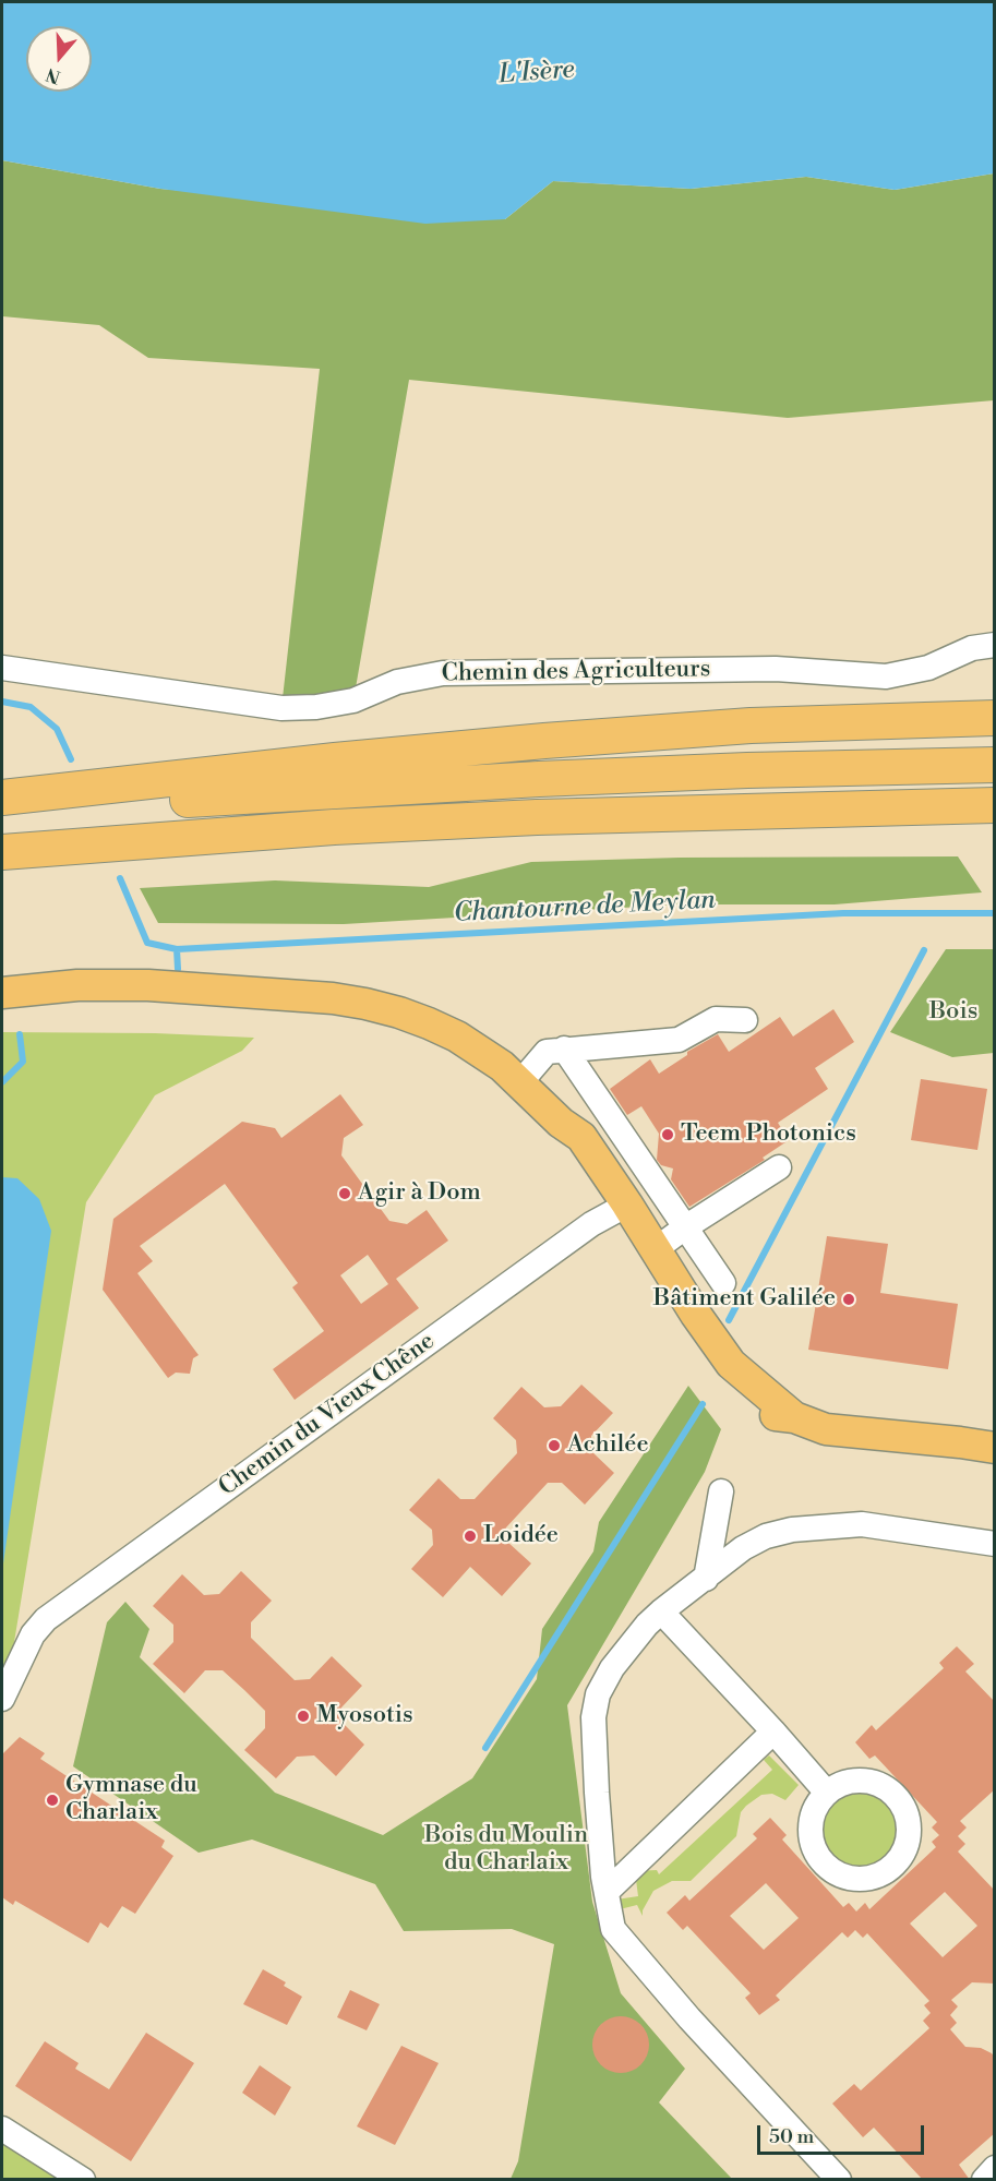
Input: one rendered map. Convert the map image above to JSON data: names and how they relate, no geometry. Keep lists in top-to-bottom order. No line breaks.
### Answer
{"streets":{"street":["Chemin des Agriculteurs","Chemin du Vieux Chêne"]},"water":["L'Isère","Chantourne de Meylan"],"parks":["Bois","Bois du Moulin du Charlaix"],"places":["Teem Photonics","Agir à Dom","Bâtiment Galilée","Achilée","Loidée","Myosotis","Gymnase du Charlaix"],"scale_bar":"50 m","north":"bottom"}
